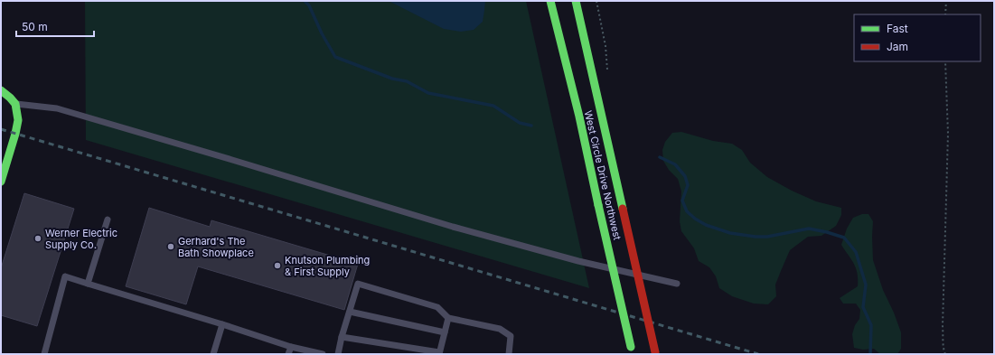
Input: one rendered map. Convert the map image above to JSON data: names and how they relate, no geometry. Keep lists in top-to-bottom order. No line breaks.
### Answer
{"streets":{"main road":["West Circle Drive Northwest"]},"places":["Werner Electric Supply Co.","Gerhard's The Bath Showplace","Knutson Plumbing & First Supply"],"legend":["Fast","Jam"],"scale_bar":"50 m"}
